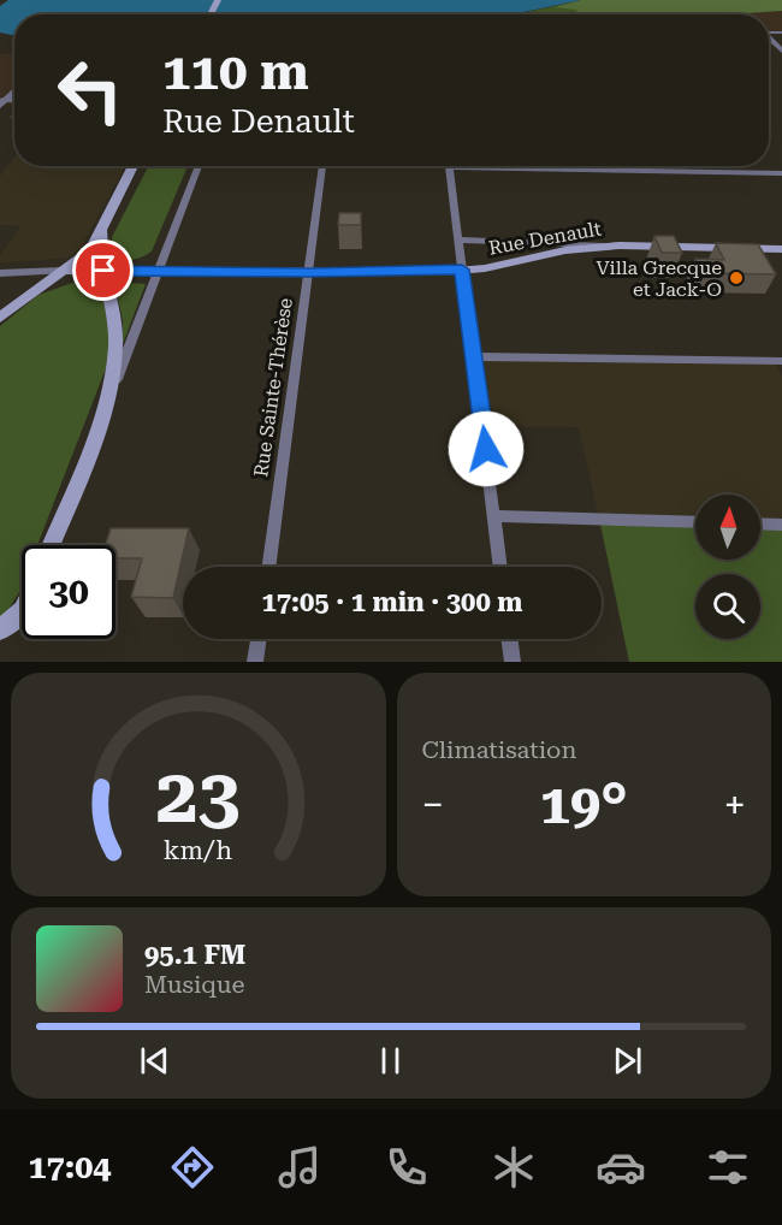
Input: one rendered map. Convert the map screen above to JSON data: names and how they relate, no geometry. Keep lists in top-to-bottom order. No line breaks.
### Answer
{"streets":{"main road":["Rue Denault"],"street":["Rue Sainte-Thérèse"]},"crossings":[["Rue Denault","Rue Sainte-Thérèse"]],"places":["Villa Grecque et Jack-O"],"north":"top","page":{"turn":["110 m","Rue Denault"],"limit":"30","trip":"17:05 · 1 min · 300 m","tile":"Climatisation","heat":["−","19°","+"],"song":["95.1 FM","Musique"],"tabs":"17:04","gauge":["23","km/h"]}}
